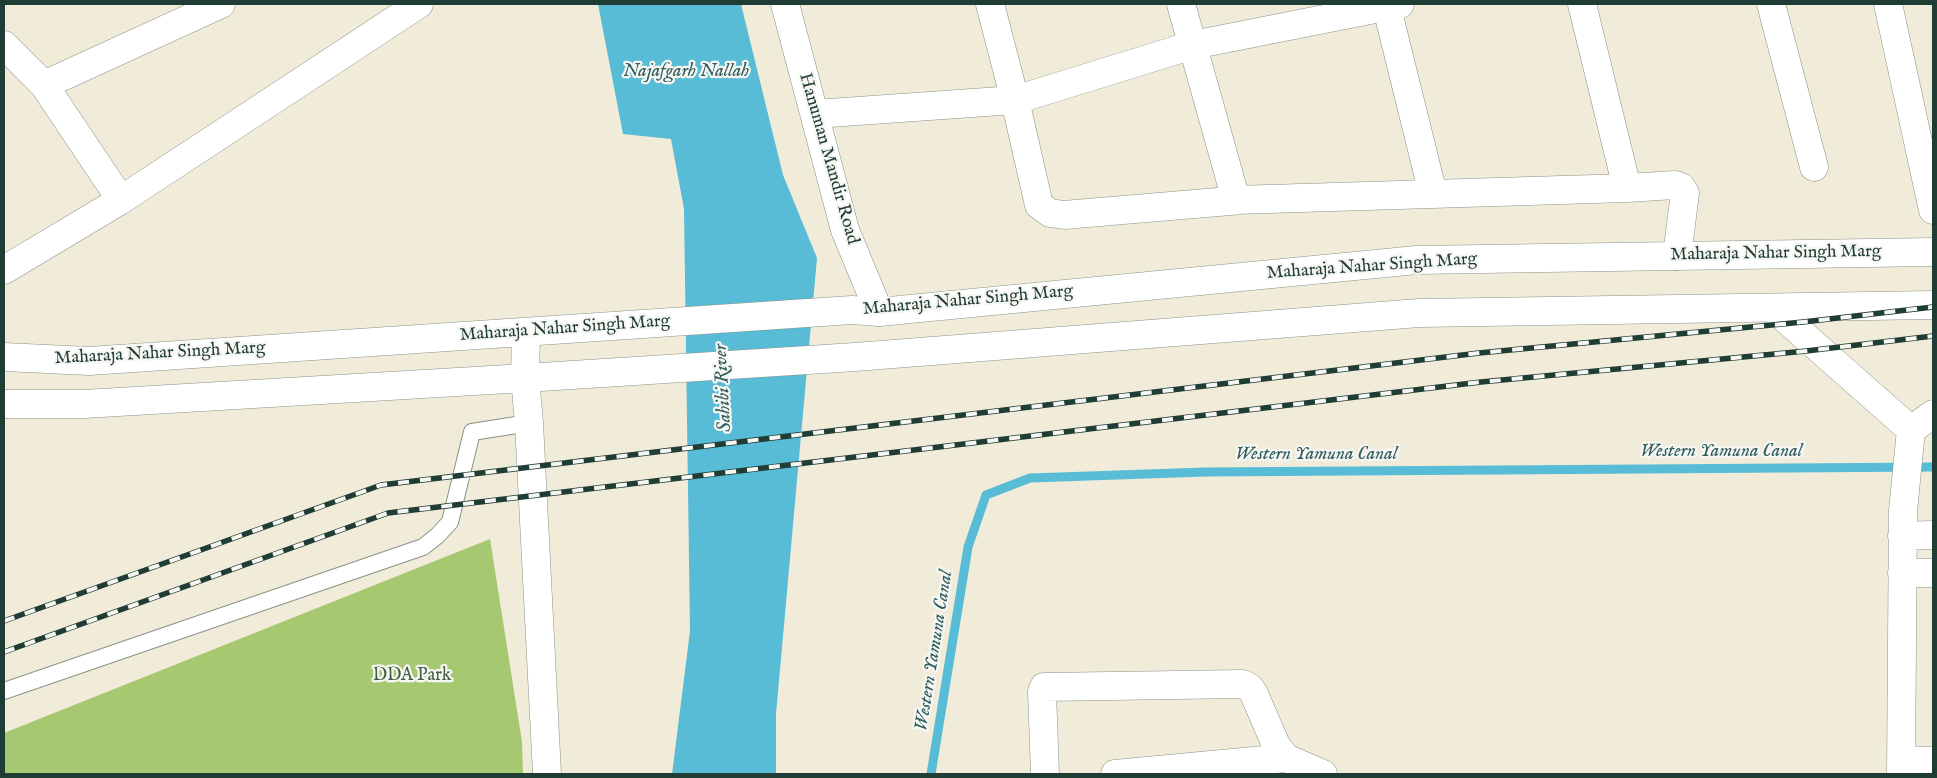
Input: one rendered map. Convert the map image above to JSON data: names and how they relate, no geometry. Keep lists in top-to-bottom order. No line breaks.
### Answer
{"streets":{"street":["Hanuman Mandir Road","Maharaja Nahar Singh Marg"]},"crossings":[["Hanuman Mandir Road","Maharaja Nahar Singh Marg"]],"water":["Najafgarh Nallah","Sahibi River","Western Yamuna Canal"],"parks":["DDA Park"]}
